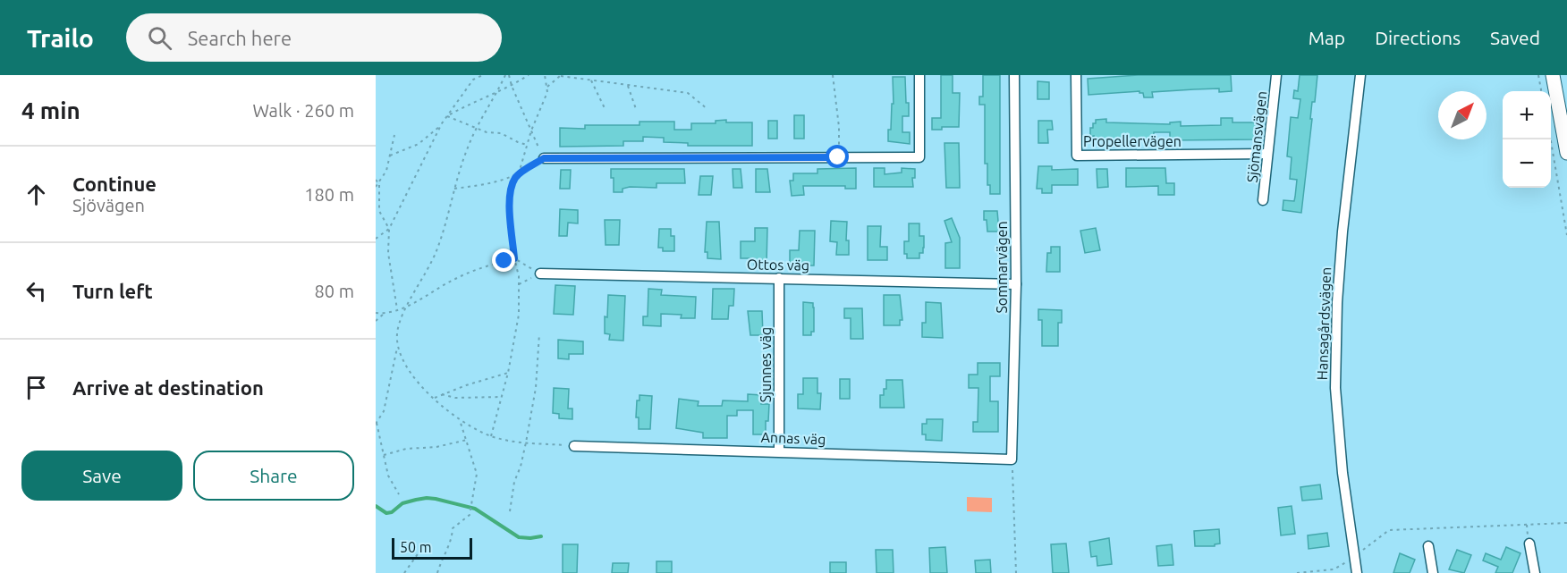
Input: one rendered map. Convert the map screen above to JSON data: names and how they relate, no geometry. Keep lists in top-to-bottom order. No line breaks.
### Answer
{"streets":{"street":["Sjömansvägen","Propellervägen","Ottos väg","Sommarvägen","Hansagårdsvägen","Sjunnes väg","Annas väg"]},"crossings":[["Sjömansvägen","Propellervägen"],["Ottos väg","Sommarvägen"],["Ottos väg","Sjunnes väg"],["Sommarvägen","Annas väg"],["Sjunnes väg","Annas väg"]],"scale_bar":"50 m","north":"top right","page":{"header":"Trailo","search":"Search here","nav":["Map","Directions","Saved"],"heading":["4 min","Walk · 260 m"],"map_buttons":["+","−"],"list":[["Continue","Sjövägen","180 m"],["Turn left","80 m"],"Arrive at destination"],"buttons":["Save","Share"],"scale":"50 m"}}
